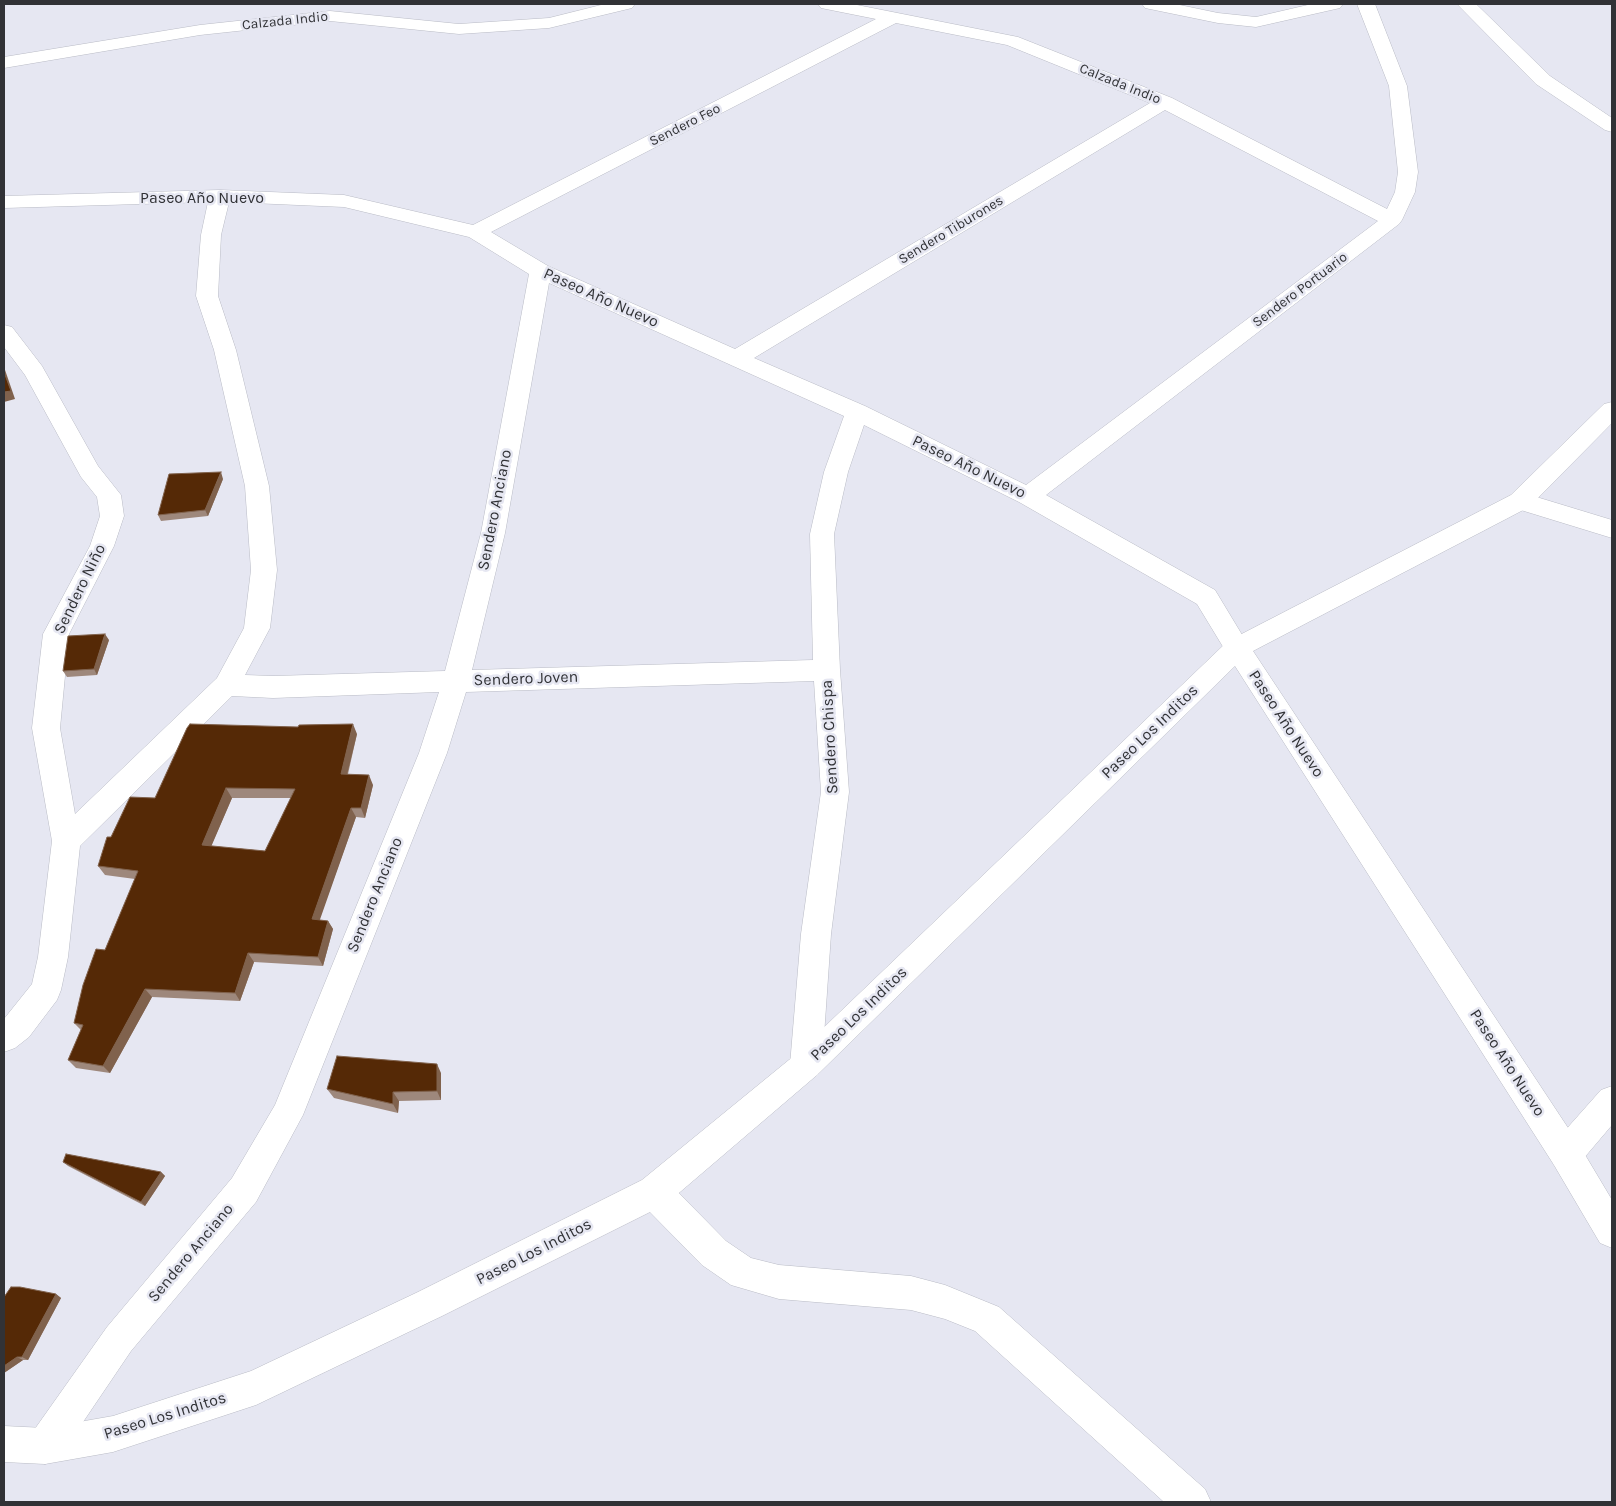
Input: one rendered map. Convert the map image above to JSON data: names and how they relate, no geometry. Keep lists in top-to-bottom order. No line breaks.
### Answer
{"streets":{"street":["Calzada Indio","Sendero Feo","Paseo Año Nuevo","Sendero Tiburones","Sendero Portuario","Sendero Anciano","Sendero Niño","Sendero Joven","Paseo Los Inditos","Sendero Chispa"]},"crossings":[["Calzada Indio","Sendero Feo"],["Calzada Indio","Sendero Tiburones"],["Calzada Indio","Sendero Portuario"],["Sendero Feo","Paseo Año Nuevo"],["Paseo Año Nuevo","Sendero Tiburones"],["Paseo Año Nuevo","Sendero Portuario"],["Paseo Año Nuevo","Sendero Anciano"],["Paseo Año Nuevo","Paseo Los Inditos"],["Paseo Año Nuevo","Sendero Chispa"],["Sendero Anciano","Sendero Joven"],["Sendero Anciano","Paseo Los Inditos"],["Sendero Joven","Sendero Chispa"],["Paseo Los Inditos","Sendero Chispa"]]}
